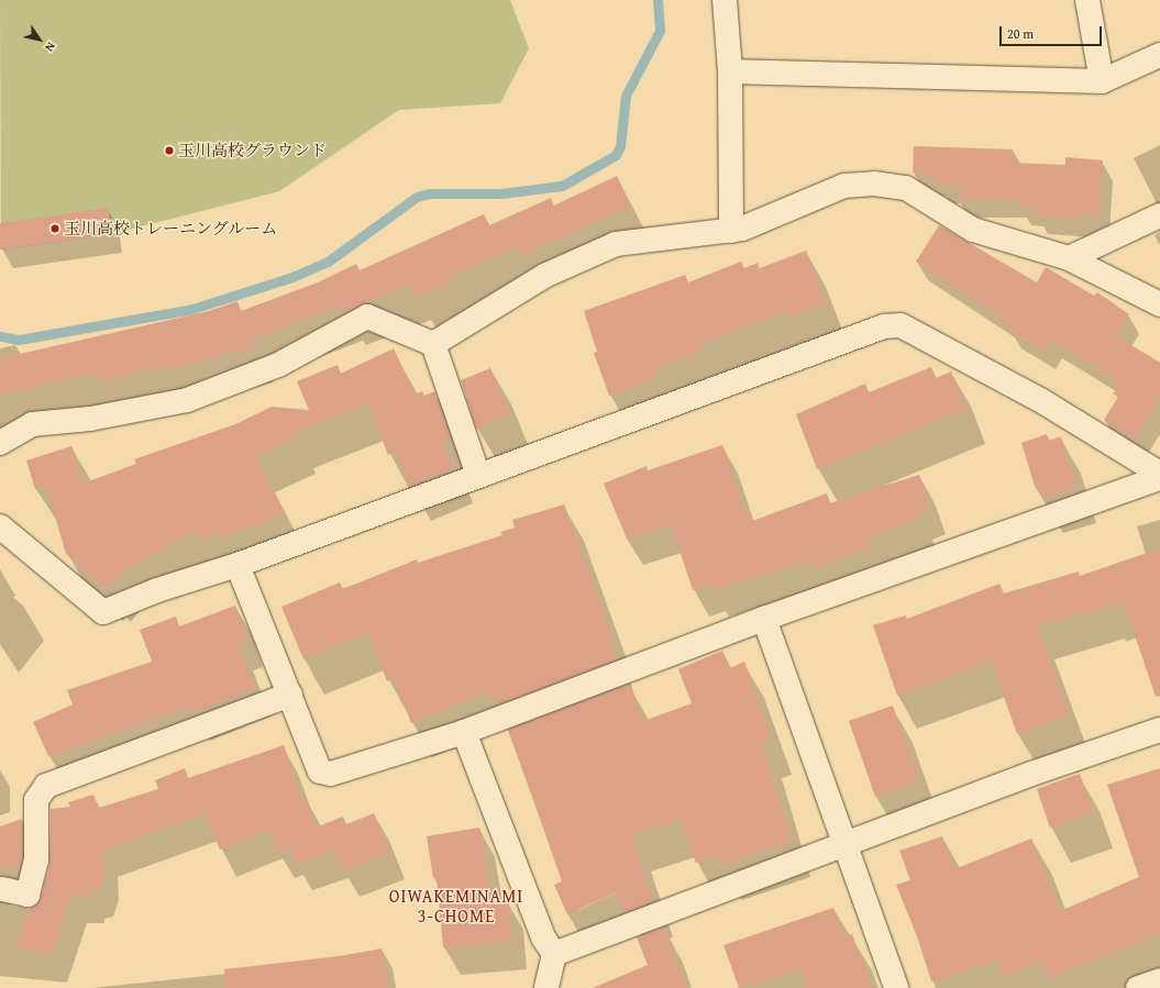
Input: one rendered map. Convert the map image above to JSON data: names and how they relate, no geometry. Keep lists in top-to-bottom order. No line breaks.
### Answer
{"districts":["OIWAKEMINAMI 3-CHOME"],"places":["玉川高校グラウンド","玉川高校トレーニングルーム"],"scale_bar":"20 m","north":"bottom right"}
